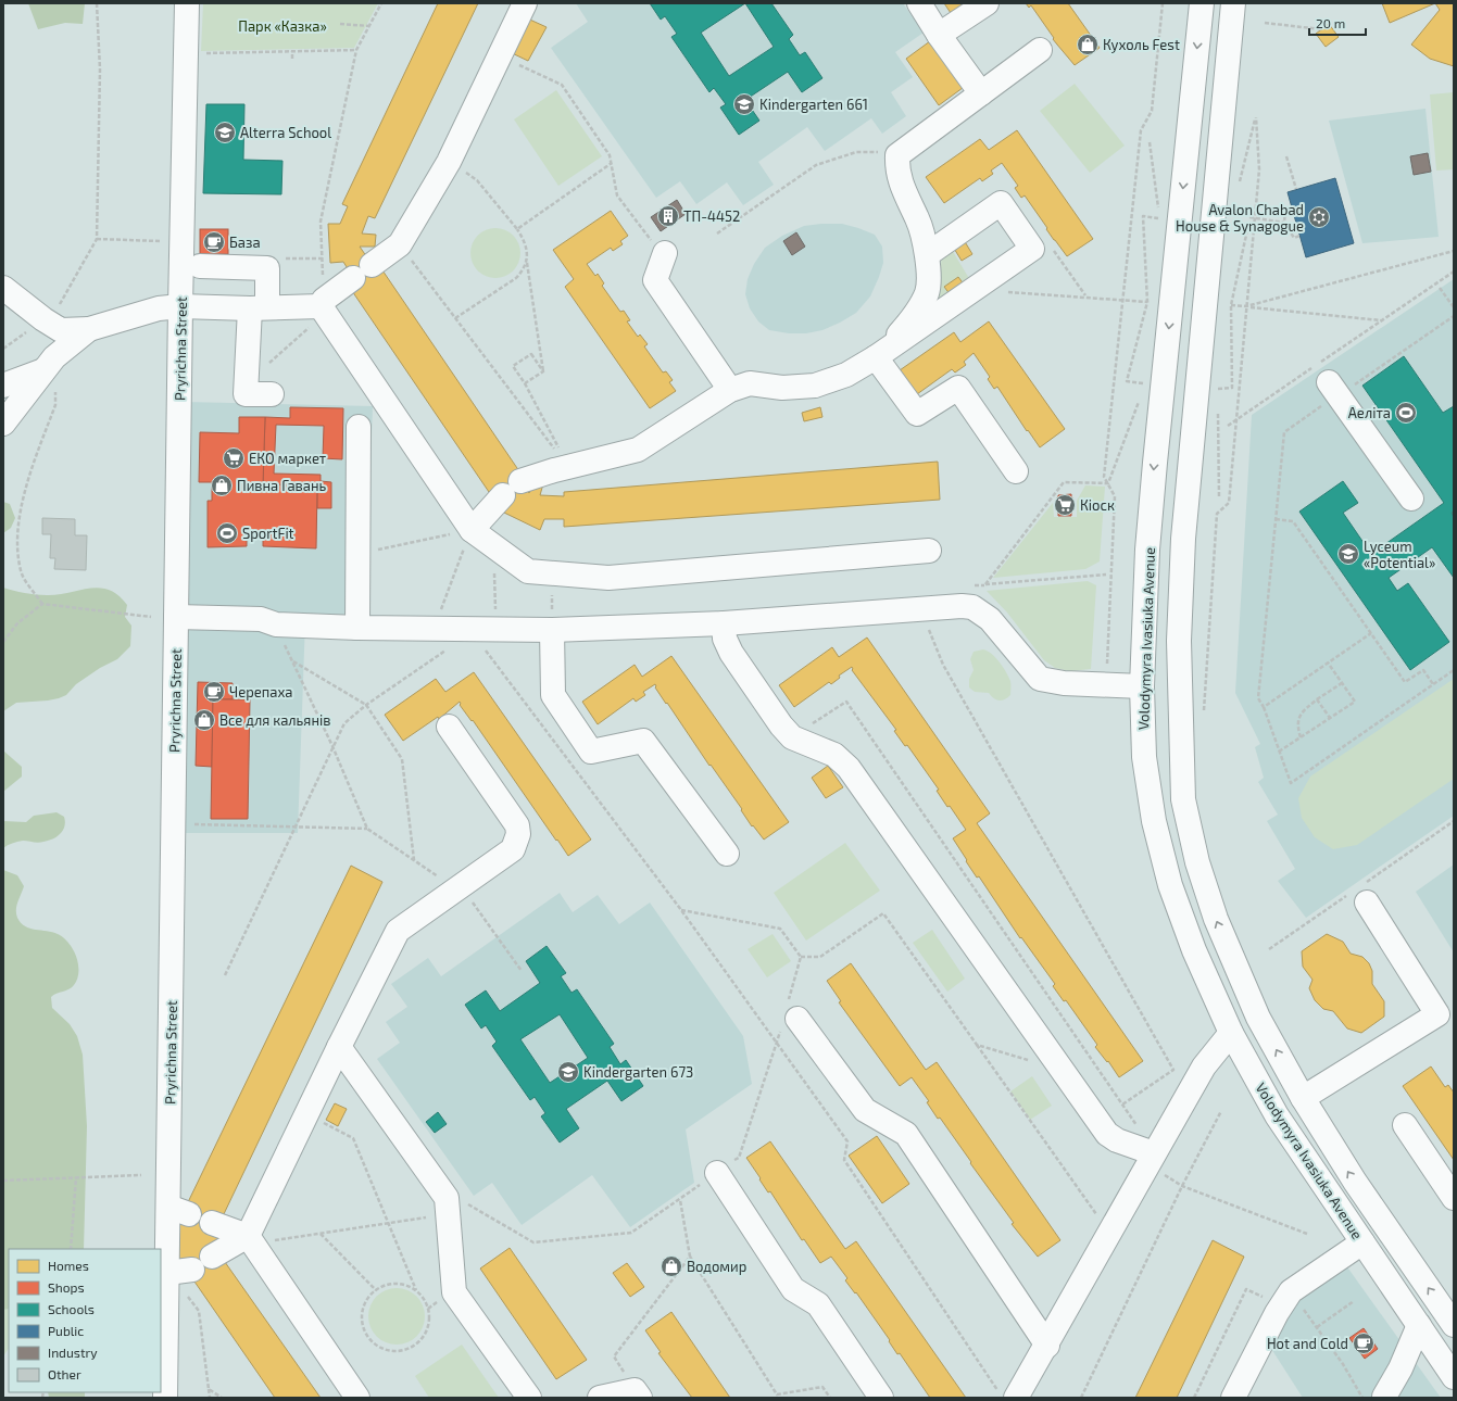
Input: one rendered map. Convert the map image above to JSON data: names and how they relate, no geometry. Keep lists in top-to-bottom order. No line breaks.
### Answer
{"streets":{"main road":["Pryrichna Street","Volodymyra Ivasiuka Avenue"]},"parks":["Парк «Казка»"],"places":{"shop":["Кухоль Fest","Пивна Гавань","Все для кальянів","Водомир"],"school or university":["Kindergarten 661","Alterra School","Lyceum «Potential»","Kindergarten 673"],"building":["ТП-4452"],"synagogue":["Avalon Chabad House & Synagogue"],"cafe":["База","Черепаха","Hot and Cold"],"sports":["Аеліта","SportFit"],"supermarket":["ЕКО маркет","Кіоск"]},"legend":["Homes","Shops","Schools","Public","Industry","Other"],"scale_bar":"20 m"}
